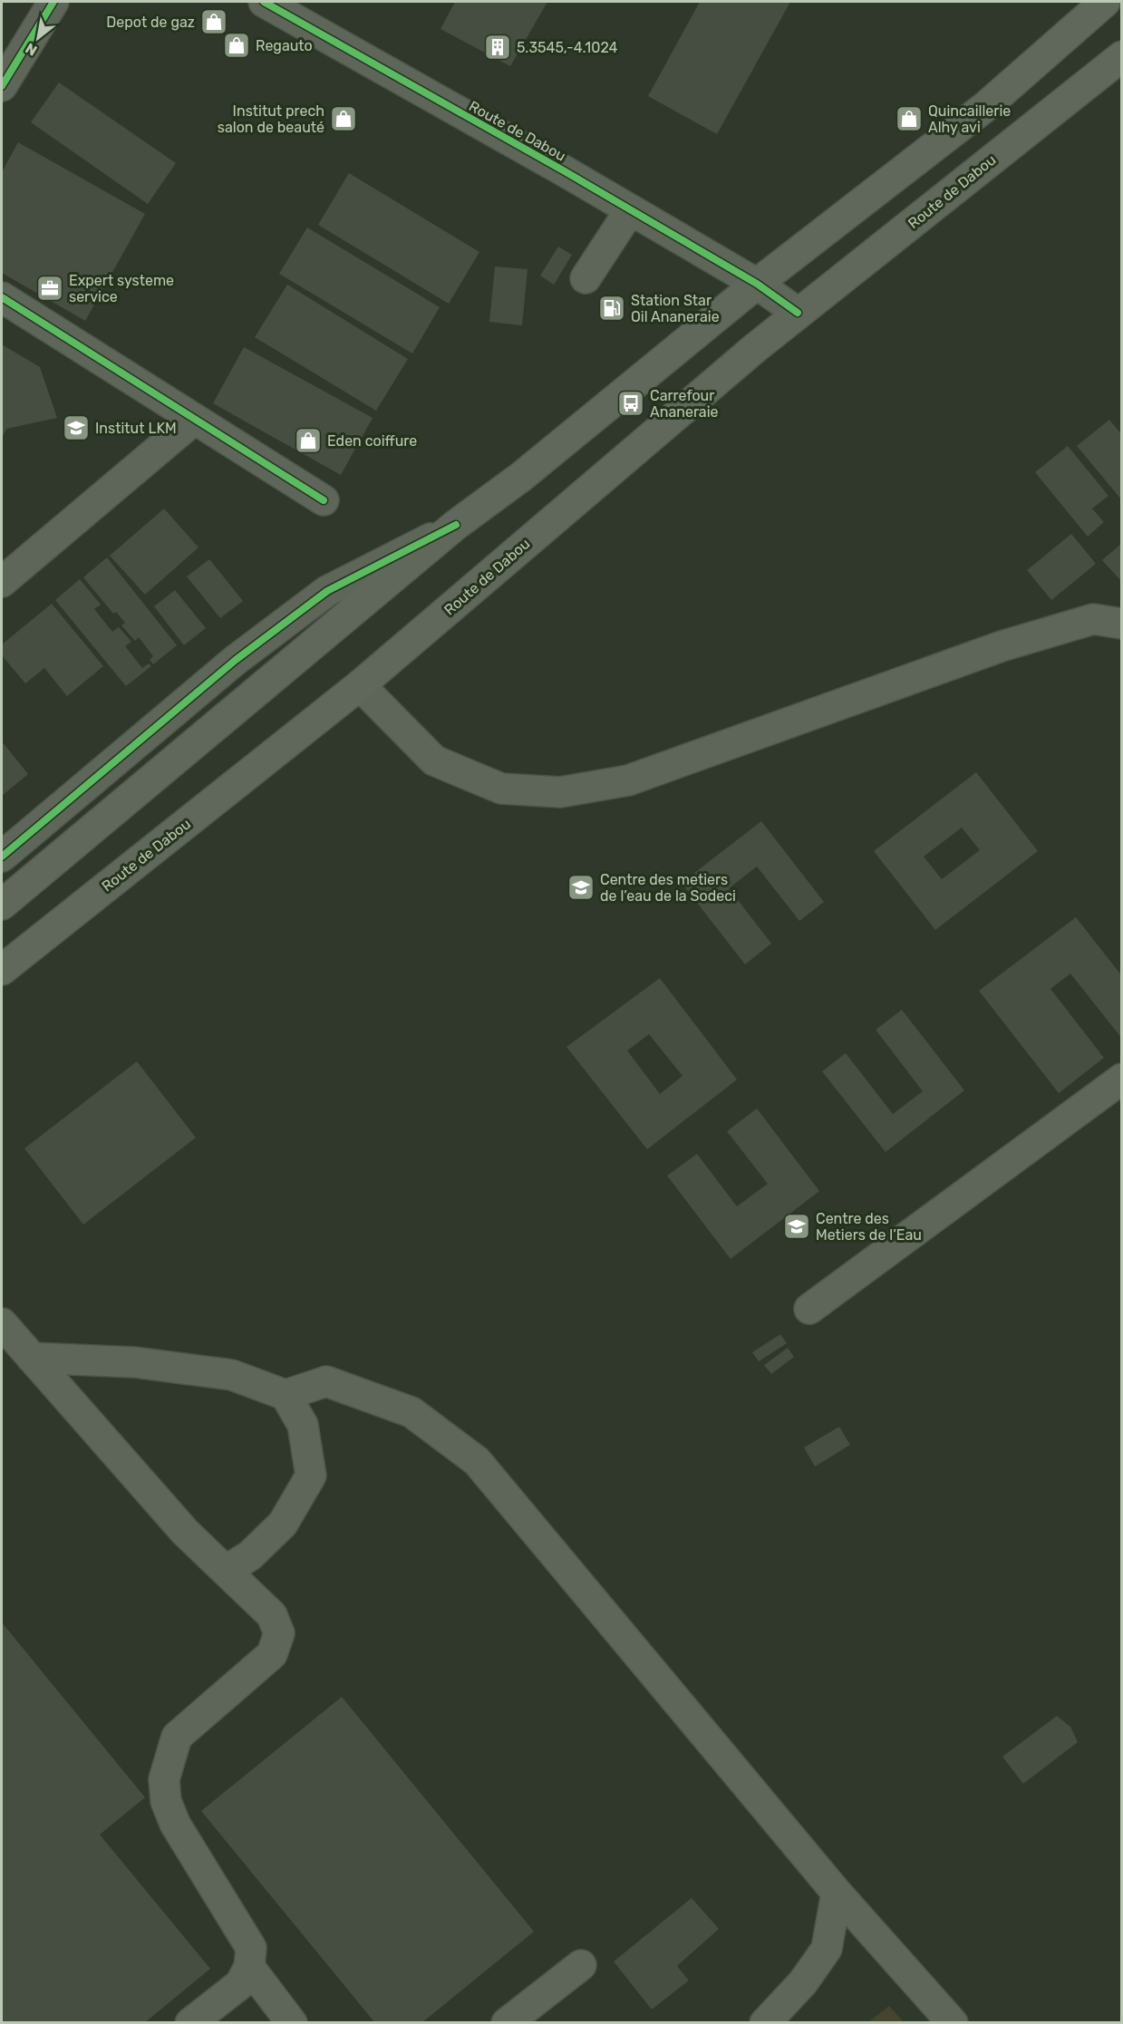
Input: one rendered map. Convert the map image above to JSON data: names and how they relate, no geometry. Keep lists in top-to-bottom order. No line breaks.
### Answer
{"streets":{"main road":["Route de Dabou"]},"places":{"shop":["Depot de gaz","Regauto","Institut prech salon de beauté","Quincaillerie Alhy avi","Eden coiffure"],"building":["5.3545,-4.1024"],"office":["Expert systeme service"],"fuel station":["Station Star Oil Ananeraie"],"bus stop":["Carrefour Ananeraie"],"school or university":["Institut LKM","Centre des metiers de l’eau de la Sodeci","Centre des Metiers de l’Eau"]},"north":"bottom left"}
